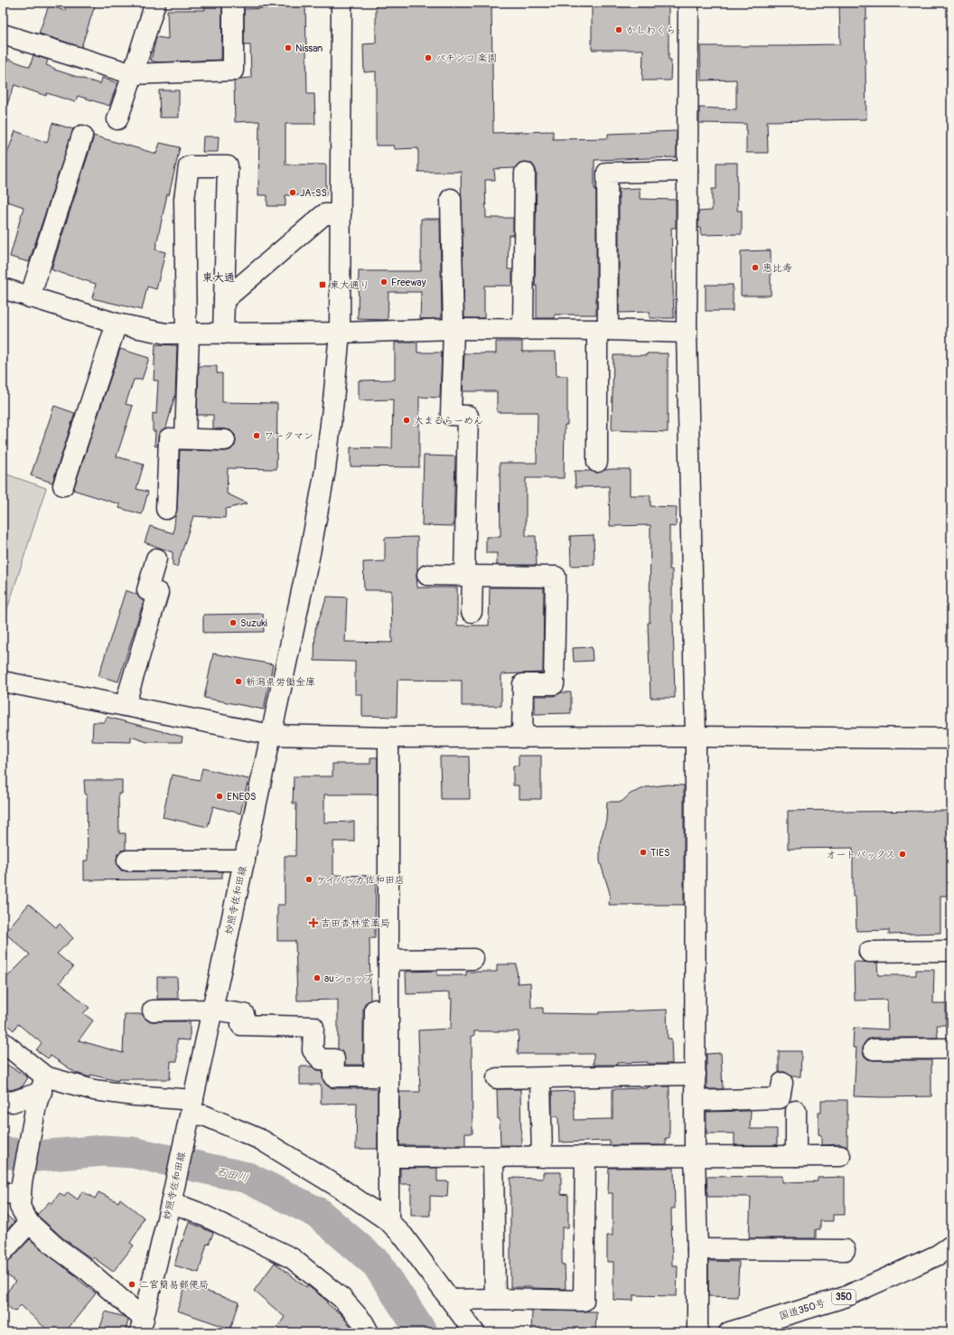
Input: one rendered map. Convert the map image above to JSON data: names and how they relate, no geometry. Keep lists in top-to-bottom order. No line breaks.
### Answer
{"streets":{"main road":["妙照寺佐和田線","350","国道350号"]},"districts":["東大通"],"water":["石田川"],"places":{"other":["かしわくら","Nissan","パチンコ 楽園","JA-SS","恵比寿","Freeway","大まるらーめん","ワークマン","Suzuki","新潟県労働金庫","ENEOS","TIES","オートバックス","ケイバッカ佐和田店","auショップ","二宮簡易郵便局"],"transit":["東大通り"],"health":["吉田杏林堂薬局"]}}
